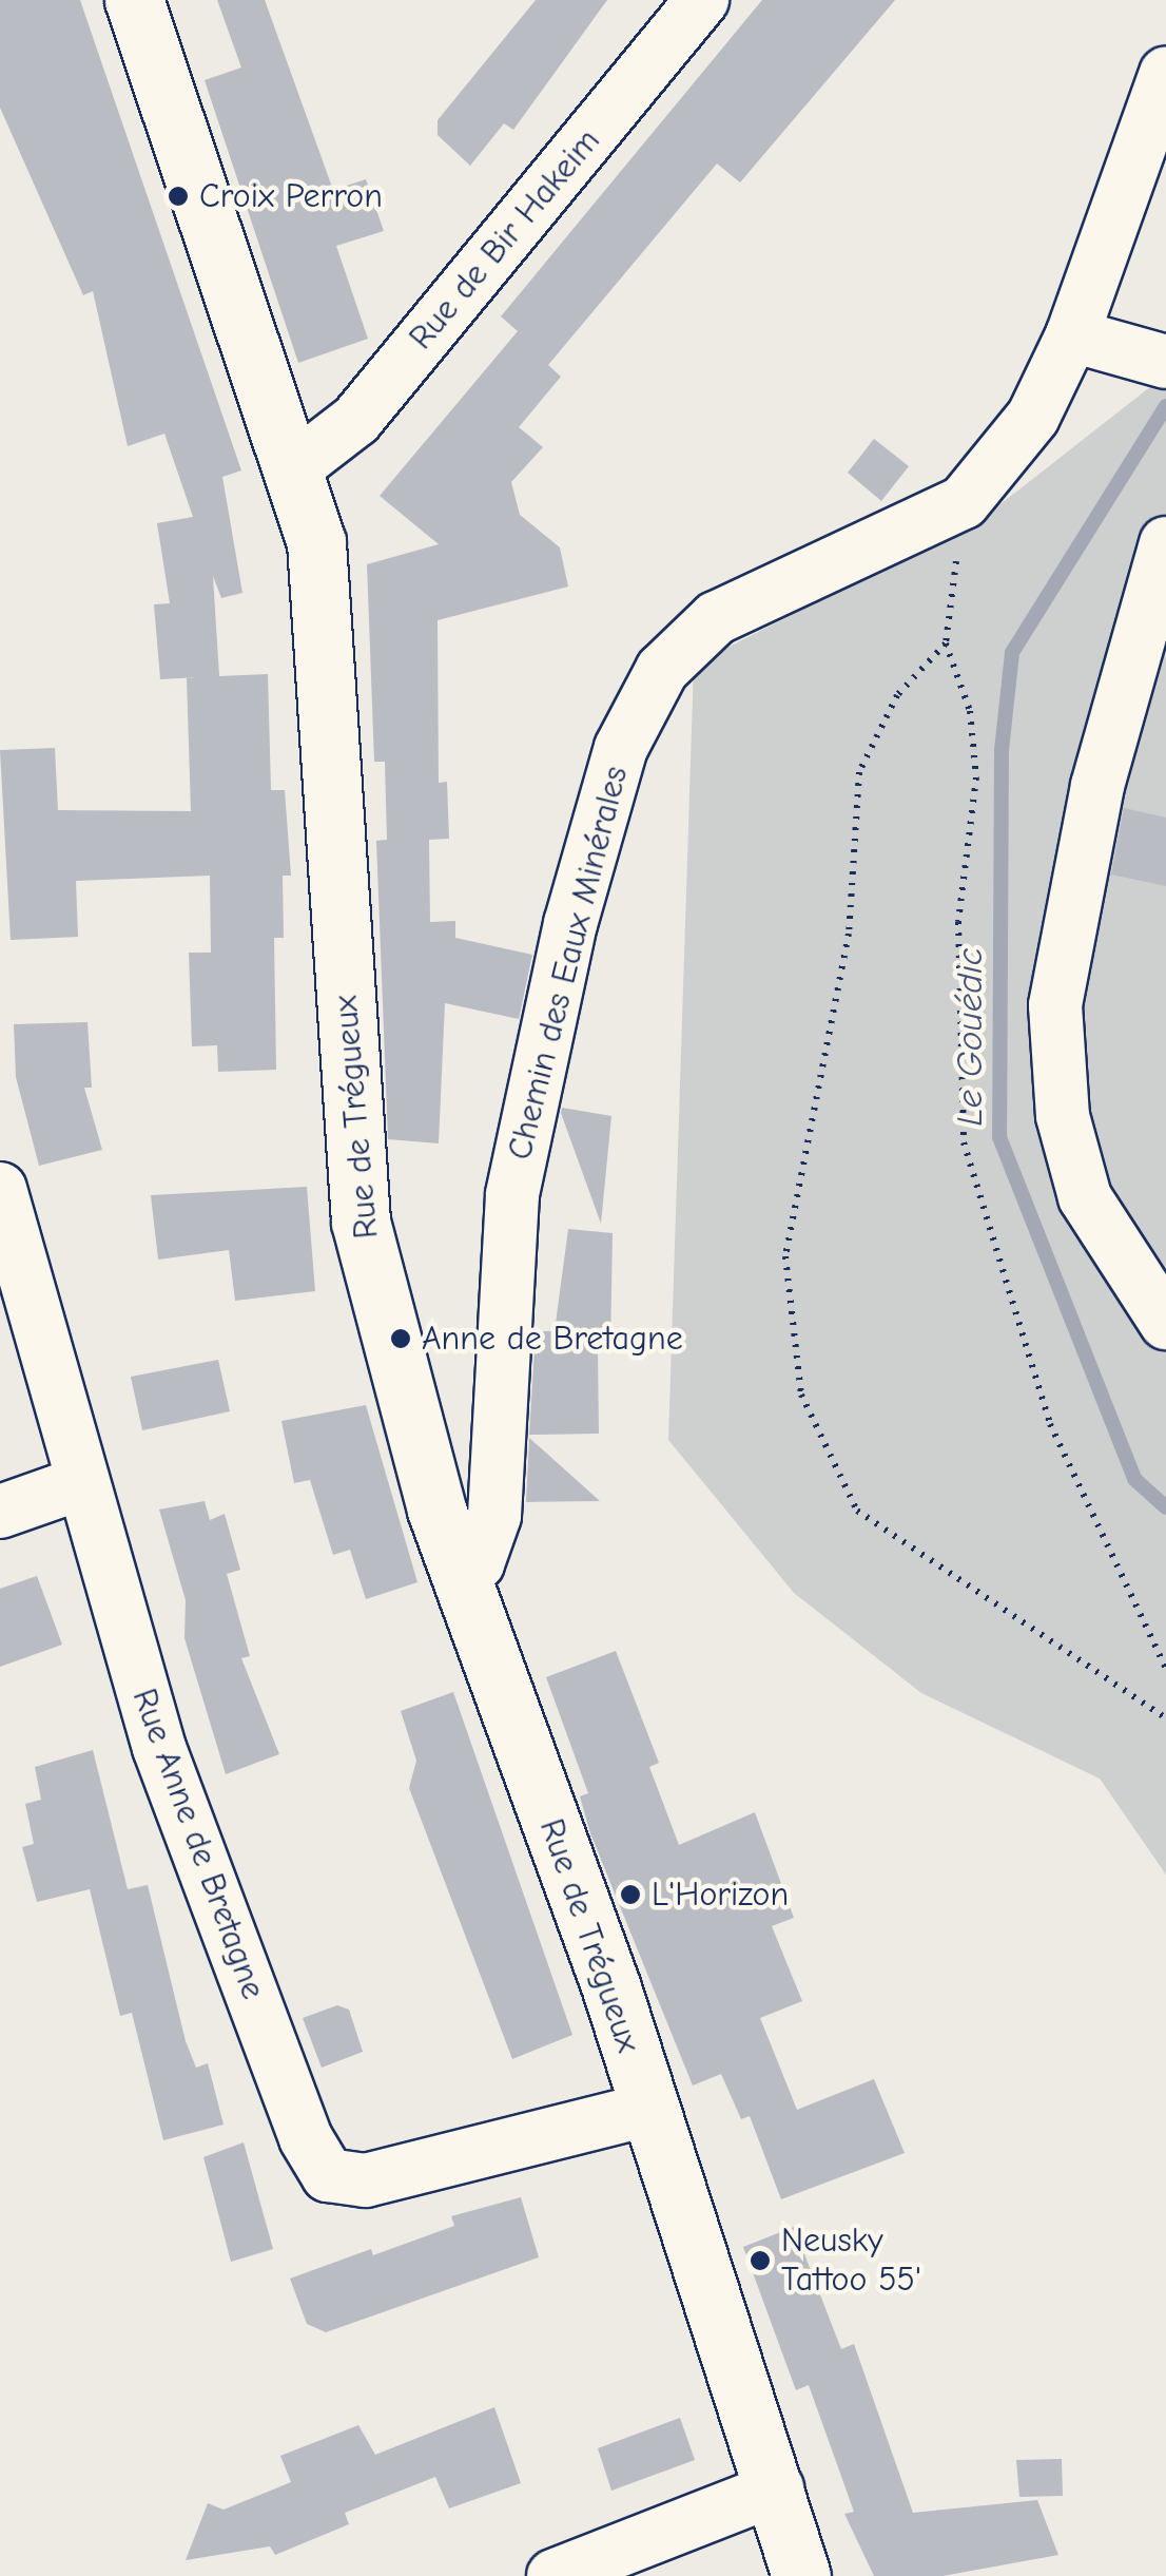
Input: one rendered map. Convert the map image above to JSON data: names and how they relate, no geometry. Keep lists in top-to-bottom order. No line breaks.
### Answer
{"streets":{"main road":["Rue de Trégueux"],"street":["Rue de Bir Hakeim","Chemin des Eaux Minérales","Rue Anne de Bretagne"]},"crossings":[["Rue de Bir Hakeim","Rue de Trégueux"],["Chemin des Eaux Minérales","Rue de Trégueux"],["Rue de Trégueux","Rue Anne de Bretagne"]],"water":["Le Gouédic"],"places":["Croix Perron","Anne de Bretagne","L'Horizon","Neusky Tattoo 55'"]}
